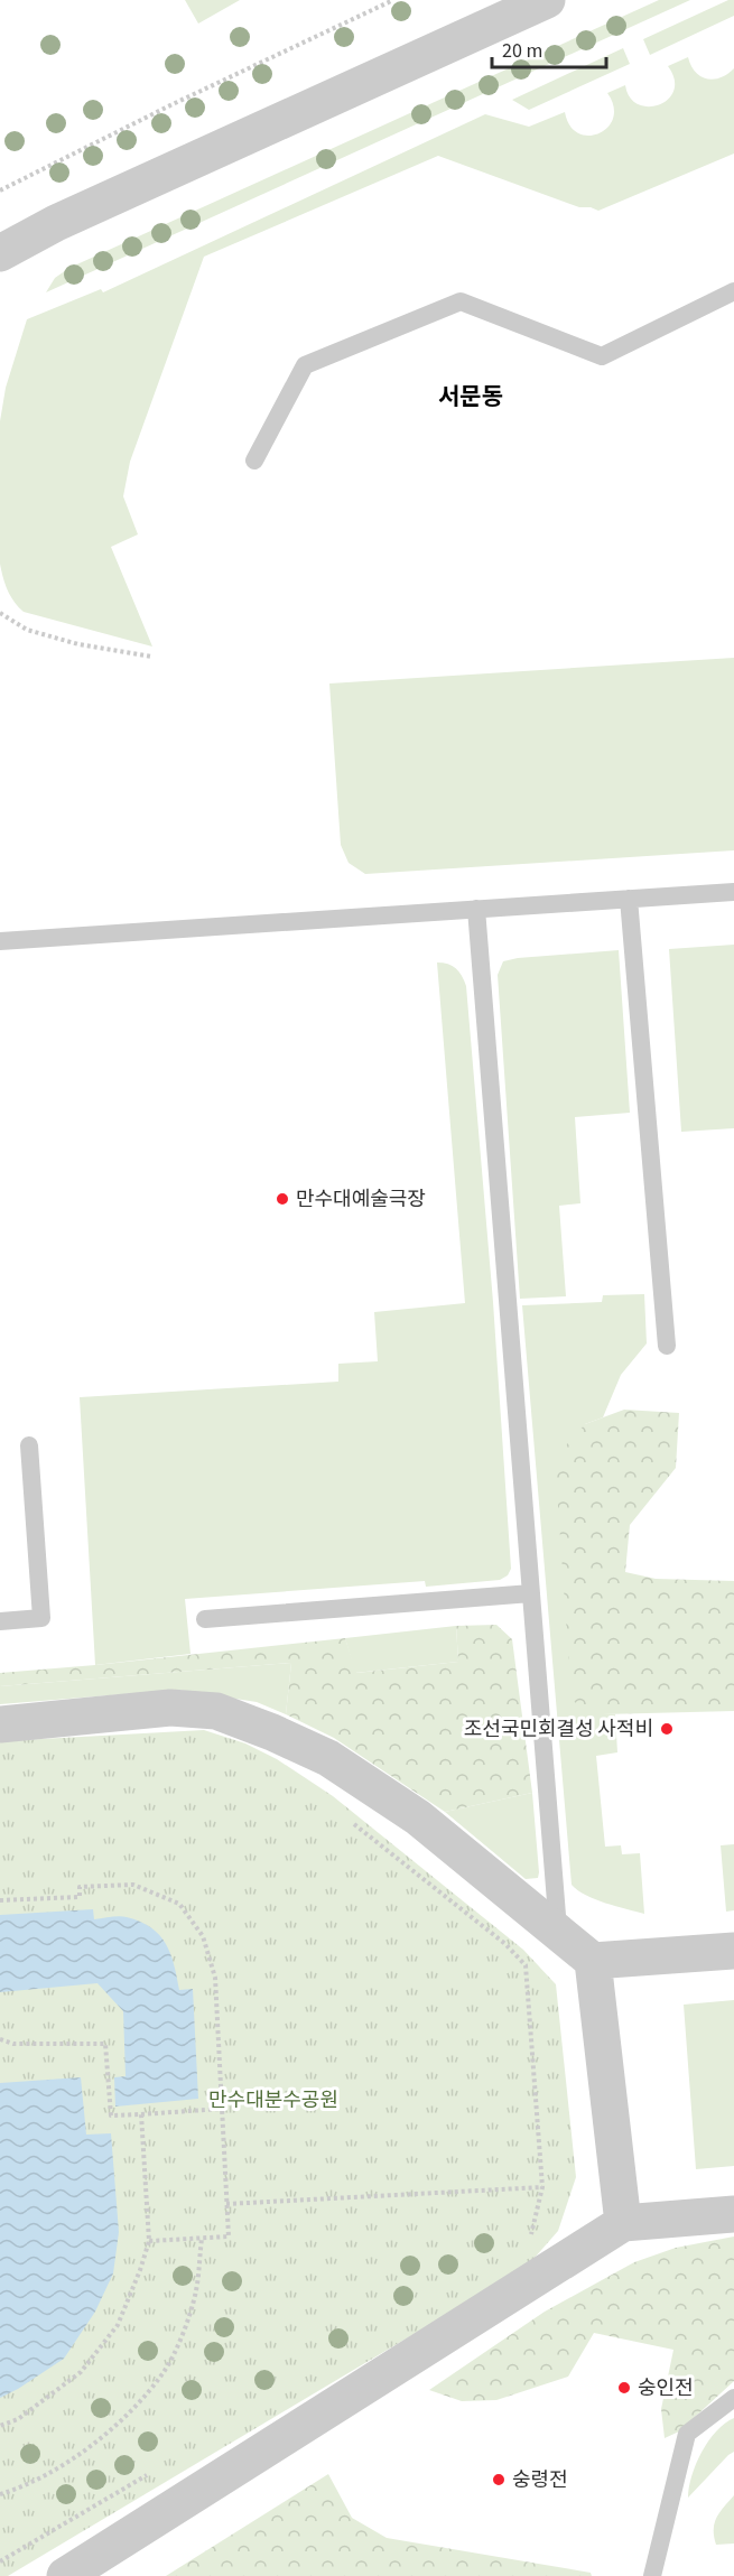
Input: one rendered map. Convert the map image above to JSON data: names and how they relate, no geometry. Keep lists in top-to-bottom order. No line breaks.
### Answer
{"districts":["서문동"],"parks":["만수대분수공원"],"places":["만수대예술극장","조선국민회결성 사적비","숭인전","숭령전"],"scale_bar":"20 m"}
